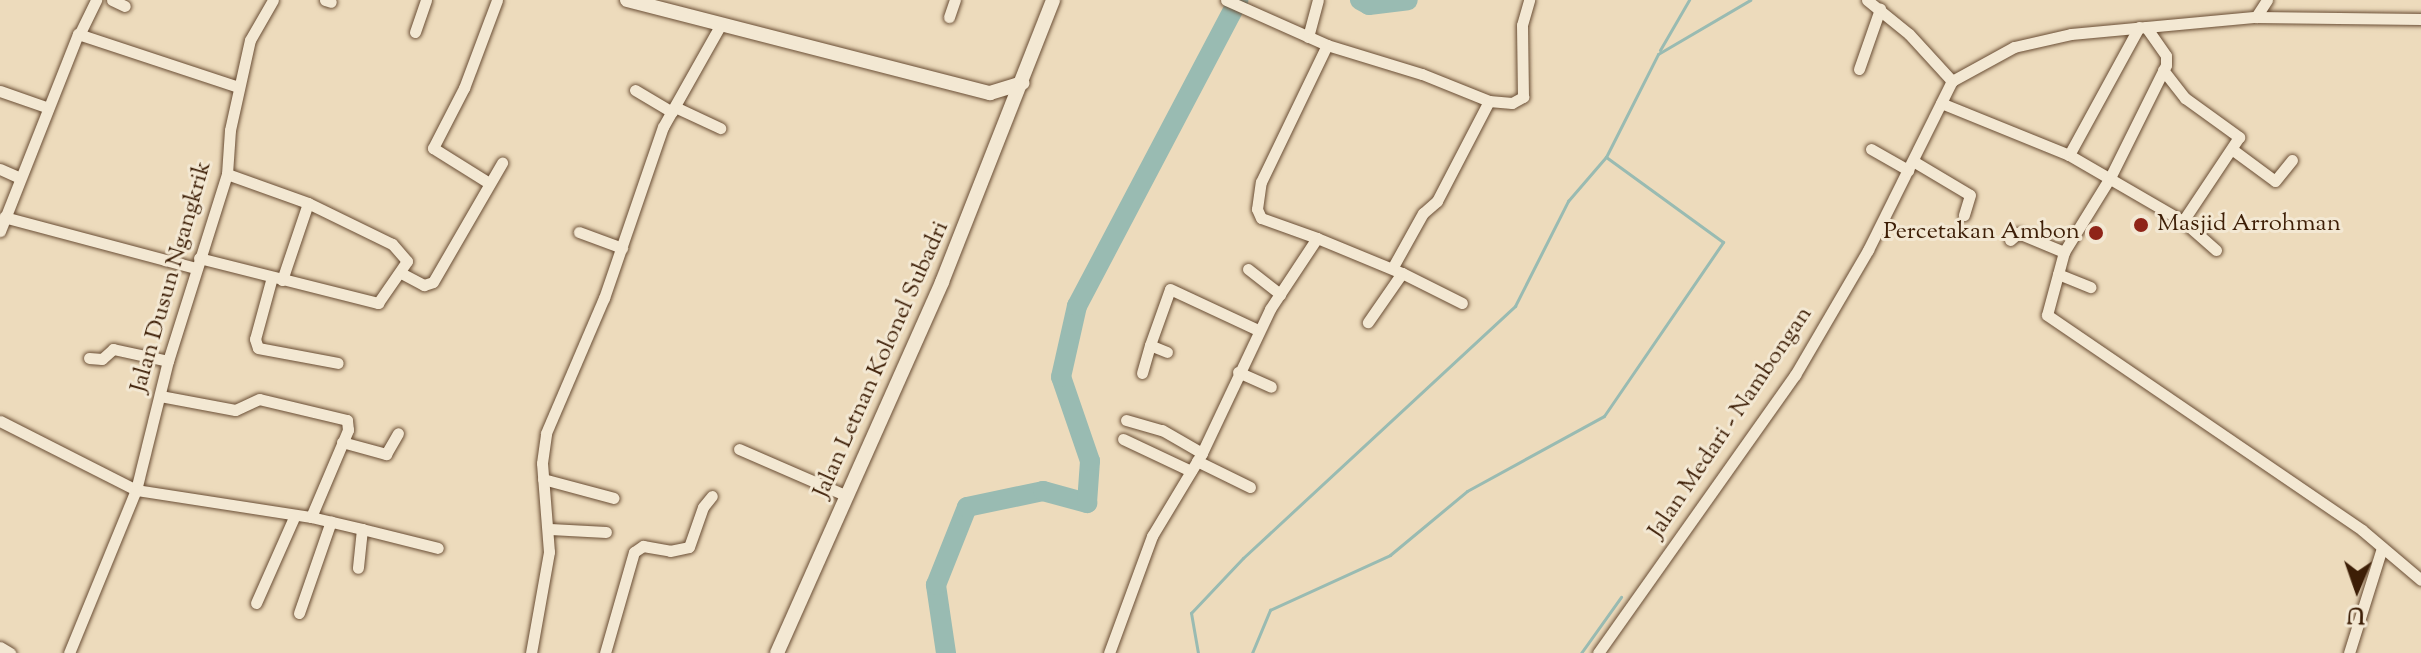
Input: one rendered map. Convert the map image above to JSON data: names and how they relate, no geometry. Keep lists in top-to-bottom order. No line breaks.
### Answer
{"streets":{"main road":["Jalan Letnan Kolonel Subadri"],"street":["Jalan Dusun Ngangkrik","Jalan Medari - Nambongan"]},"places":["Masjid Arrohman","Percetakan Ambon"],"north":"bottom"}
